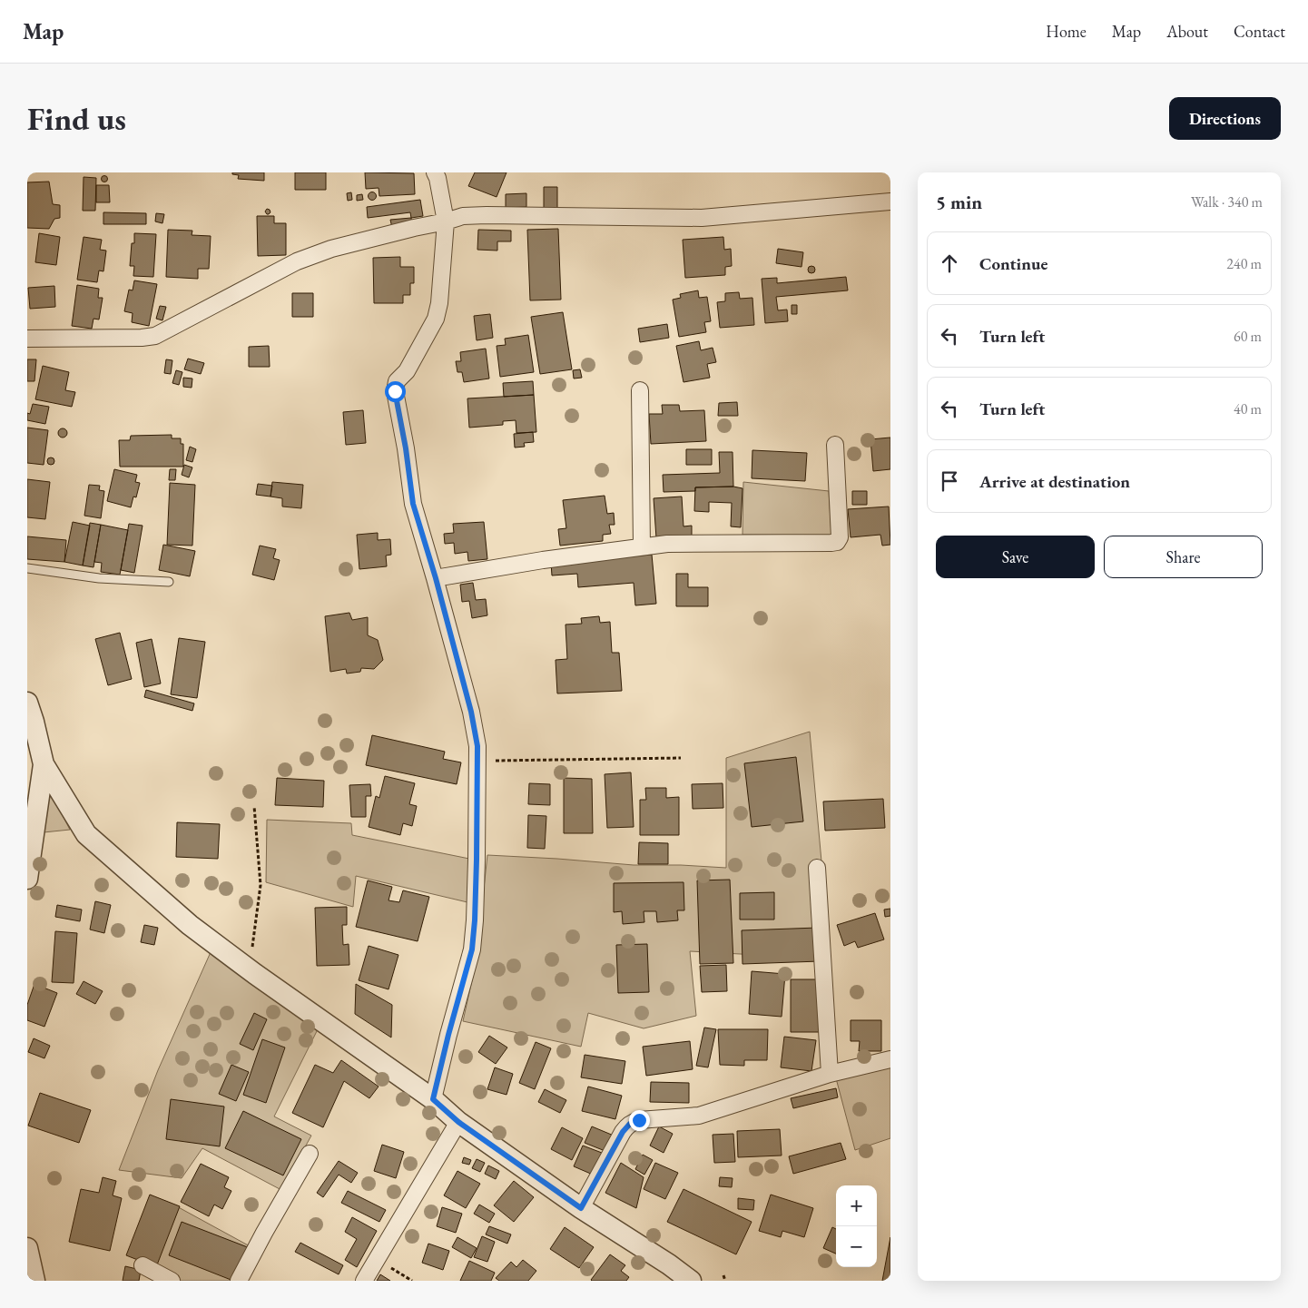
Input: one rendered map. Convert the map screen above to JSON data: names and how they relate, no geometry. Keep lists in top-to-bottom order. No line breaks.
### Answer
{"page":{"header":"Map","nav":["Home","Map","About","Contact"],"buttons":["Directions",["Save","Share"]],"title":"Find us","heading":["5 min","Walk · 340 m"],"list":[["Continue","240 m"],["Turn left","60 m"],["Turn left","40 m"],"Arrive at destination"],"map_buttons":["+","−"]}}
